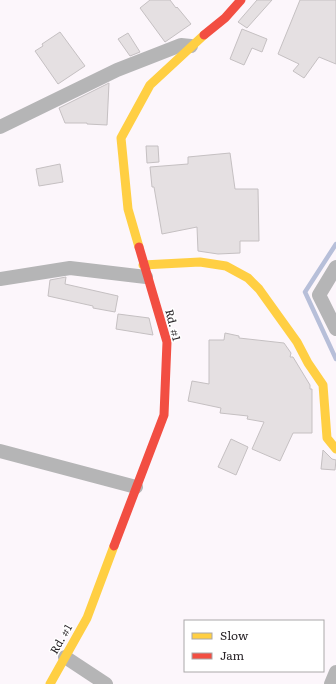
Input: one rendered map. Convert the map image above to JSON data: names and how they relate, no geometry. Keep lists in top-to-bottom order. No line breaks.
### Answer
{"streets":{"main road":["Rd. #1"]},"legend":["Slow","Jam"]}
